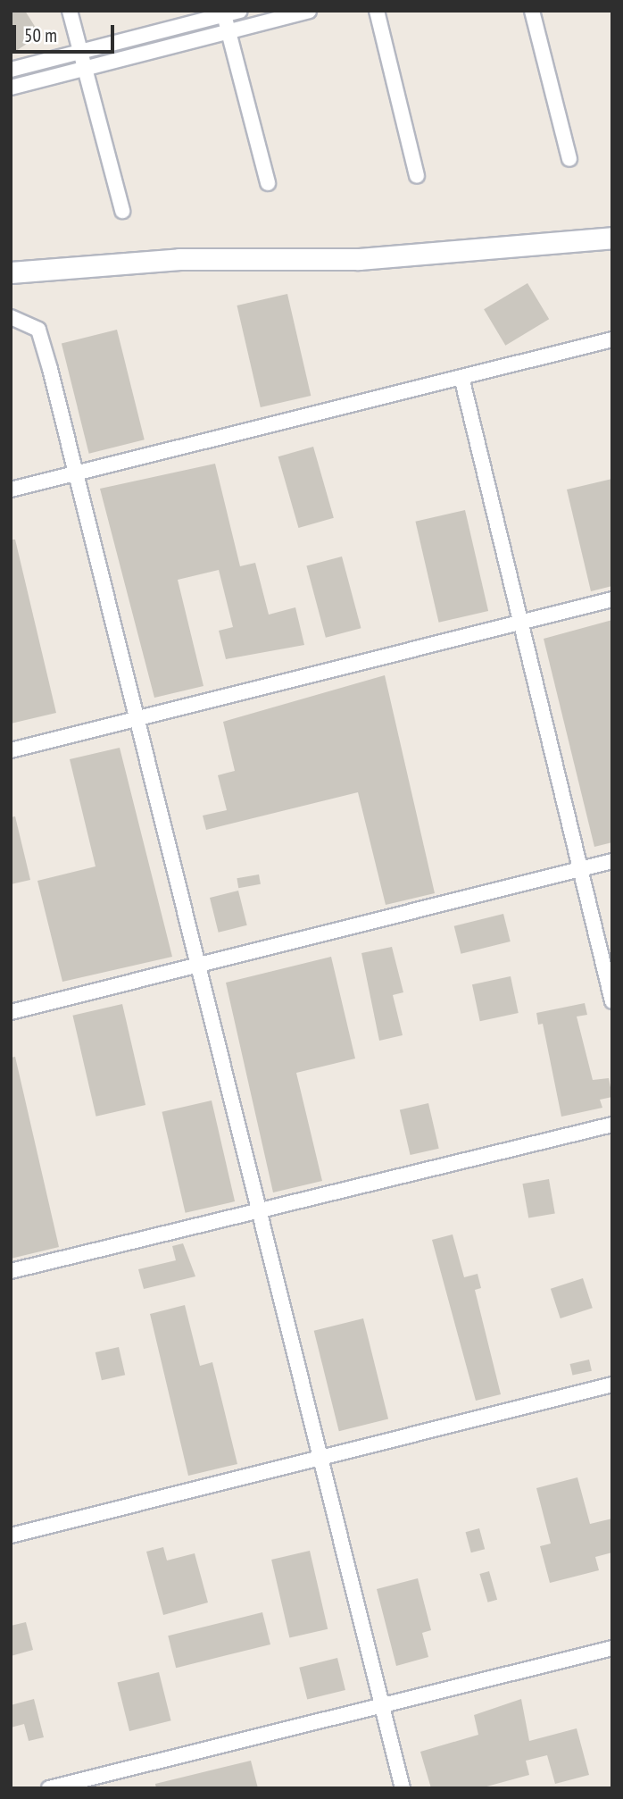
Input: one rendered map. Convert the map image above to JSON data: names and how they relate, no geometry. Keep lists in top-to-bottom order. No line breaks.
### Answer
{"scale_bar":"50 m"}
